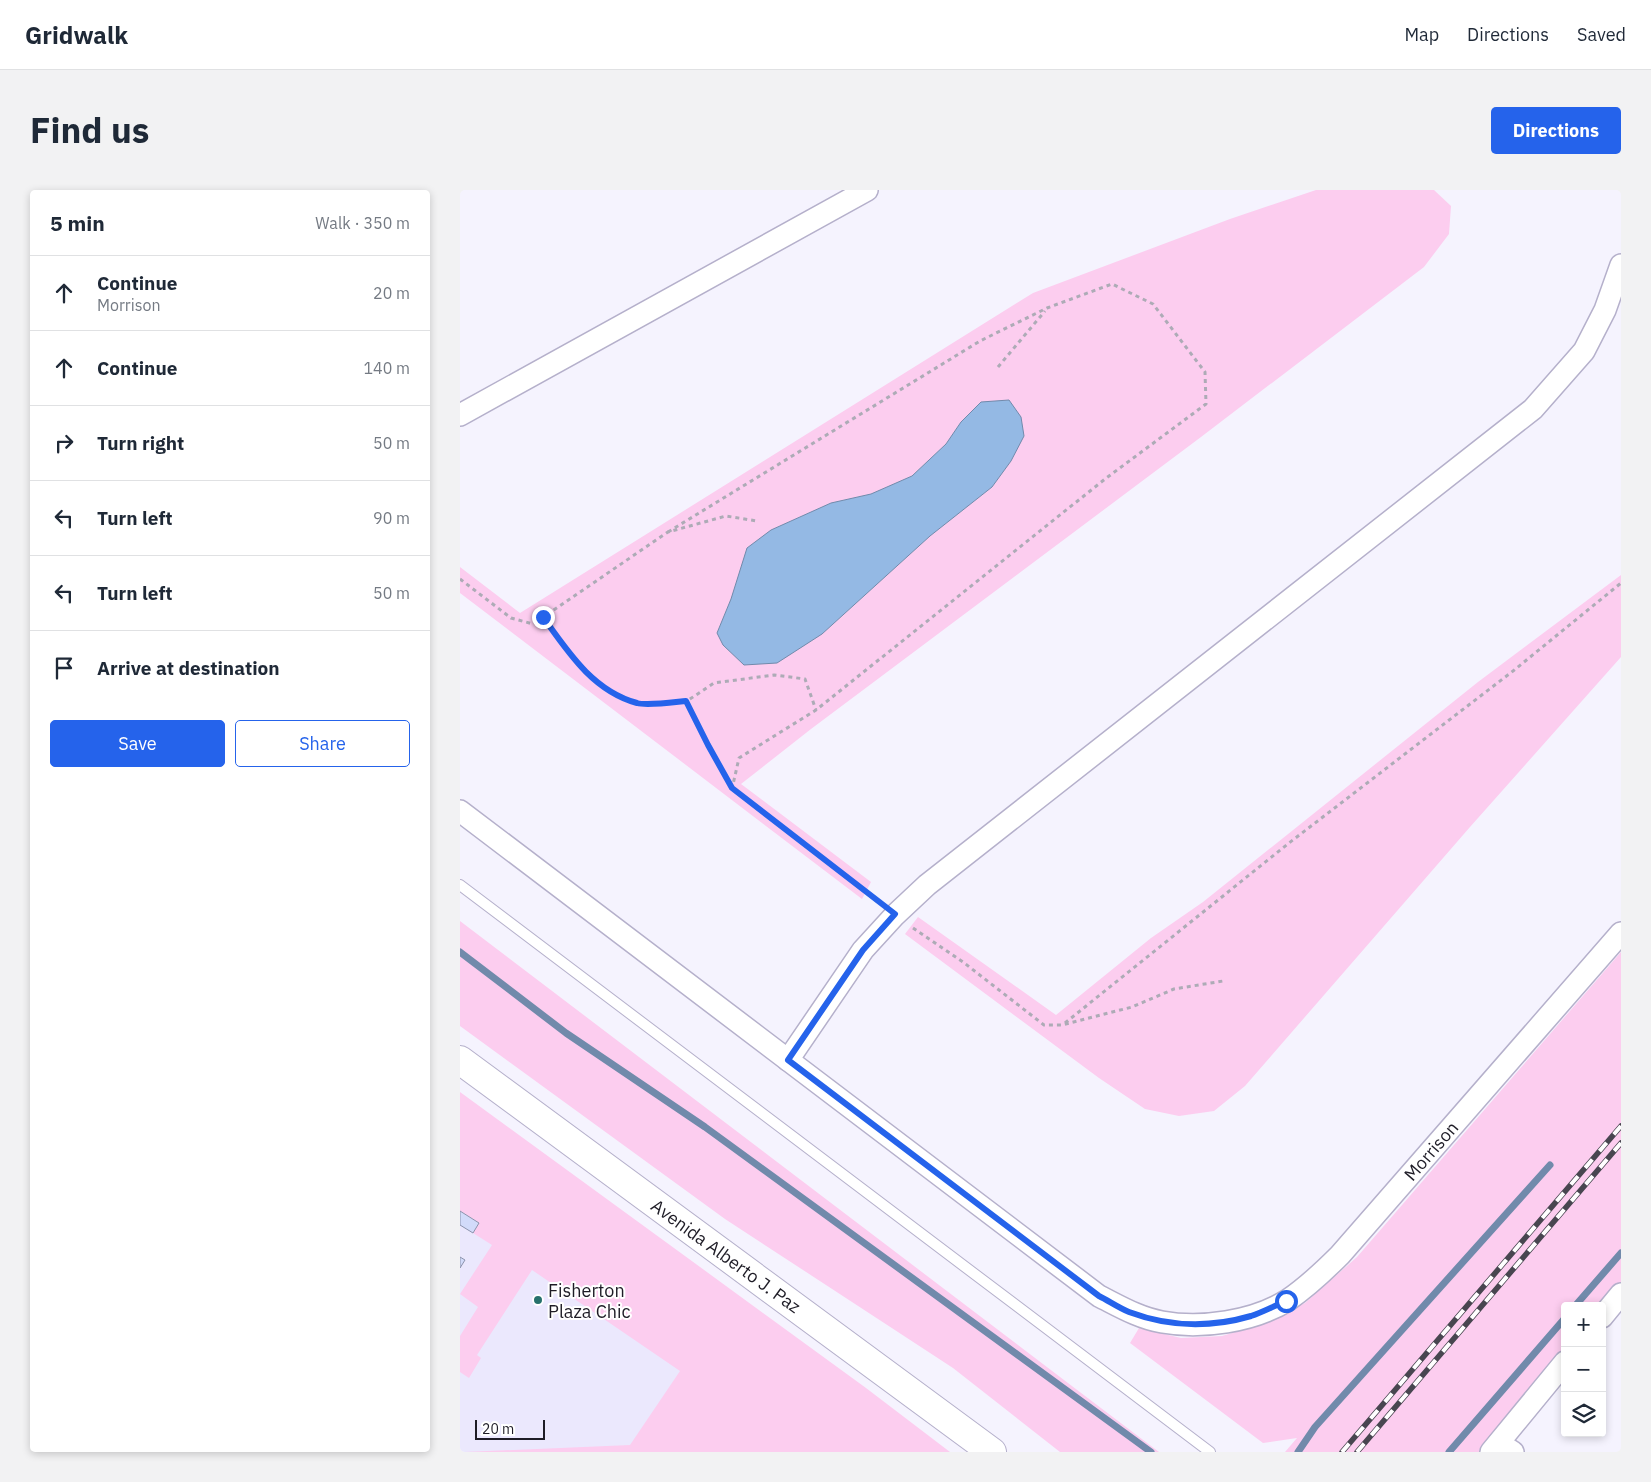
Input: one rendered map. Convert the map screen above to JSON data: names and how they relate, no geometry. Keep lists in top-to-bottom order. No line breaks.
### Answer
{"streets":{"main road":["Avenida Alberto J. Paz"],"street":["Morrison"]},"places":["Fisherton Plaza Chic"],"scale_bar":"20 m","page":{"header":"Gridwalk","nav":["Map","Directions","Saved"],"title":"Find us","buttons":["Directions",["Save","Share"]],"heading":["5 min","Walk · 350 m"],"list":[["Continue","Morrison","20 m"],["Continue","140 m"],["Turn right","50 m"],["Turn left","90 m"],["Turn left","50 m"],"Arrive at destination"],"map_buttons":["+","−"],"scale":"20 m"}}
